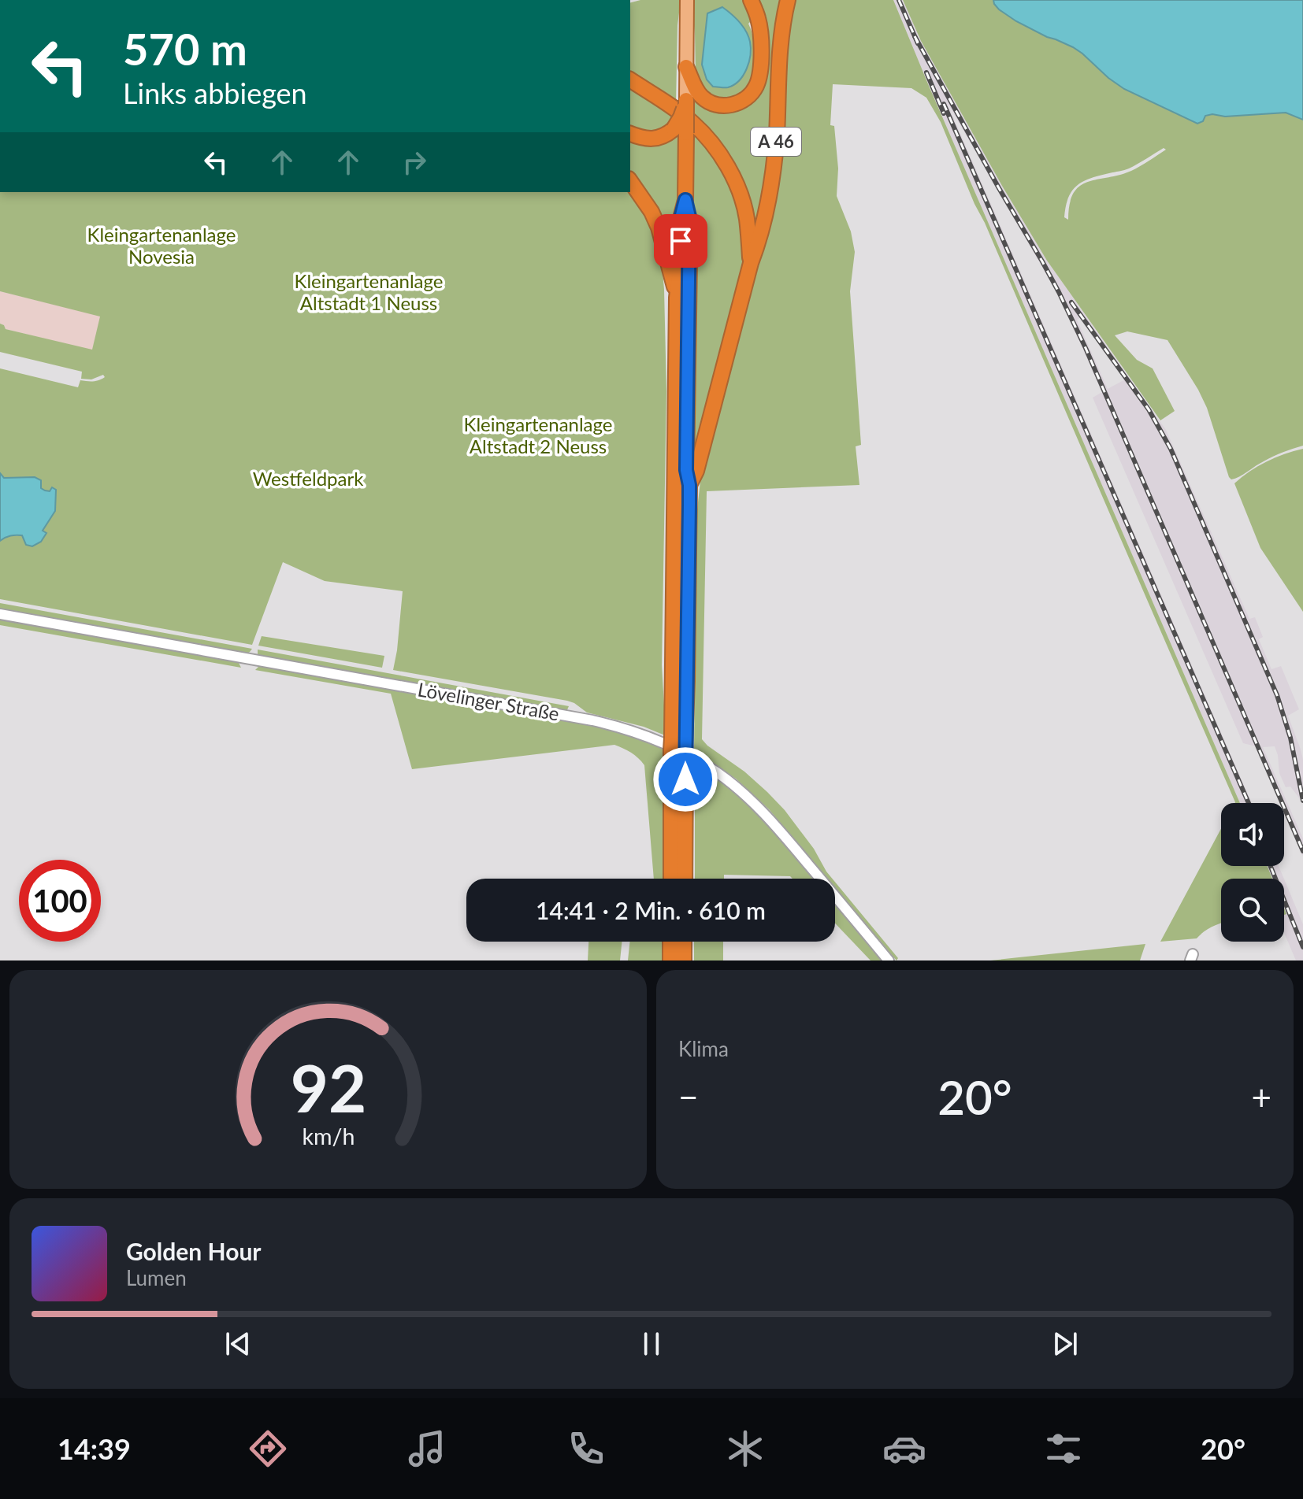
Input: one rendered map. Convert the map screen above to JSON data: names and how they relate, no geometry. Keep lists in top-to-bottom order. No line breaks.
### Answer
{"streets":{"highway":["A 46"],"street":["Lövelinger Straße"]},"parks":["Kleingartenanlage Novesia","Kleingartenanlage Altstadt 1 Neuss","Kleingartenanlage Altstadt 2 Neuss","Westfeldpark"],"page":{"turn":["570 m","Links abbiegen"],"limit":"100","trip":"14:41 · 2 Min. · 610 m","tile":"Klima","heat":["−","20°","+"],"song":["Golden Hour","Lumen"],"tabs":["14:39","20°"],"gauge":["92","km/h"]}}
